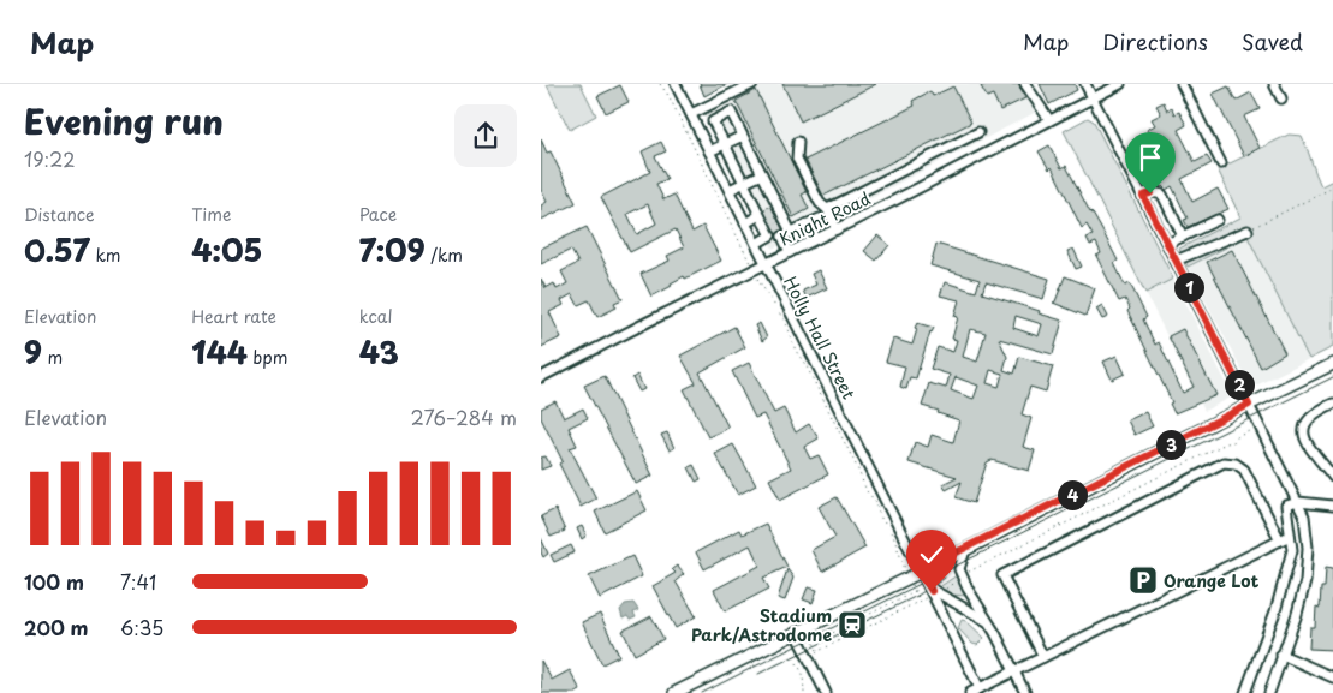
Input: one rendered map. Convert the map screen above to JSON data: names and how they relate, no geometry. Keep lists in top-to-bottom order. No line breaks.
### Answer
{"streets":{"street":["Knight Road","Holly Hall Street"]},"crossings":[["Knight Road","Holly Hall Street"]],"places":{"parking":["Orange Lot"],"station":["Stadium Park/Astrodome"]},"page":{"header":"Map","nav":["Map","Directions","Saved"],"heading":["Evening run","19:22"],"stats":[["Distance","0.57 km"],["Time","4:05"],["Pace","7:09 /km"],["Elevation","9 m"],["Heart rate","144 bpm"],["kcal","43"]],"pins":["1","2","3","4"],"chart":["Elevation","276–284 m"],"list":[{"name":"100 m","note":"7:41"},{"name":"200 m","note":"6:35"}]}}
